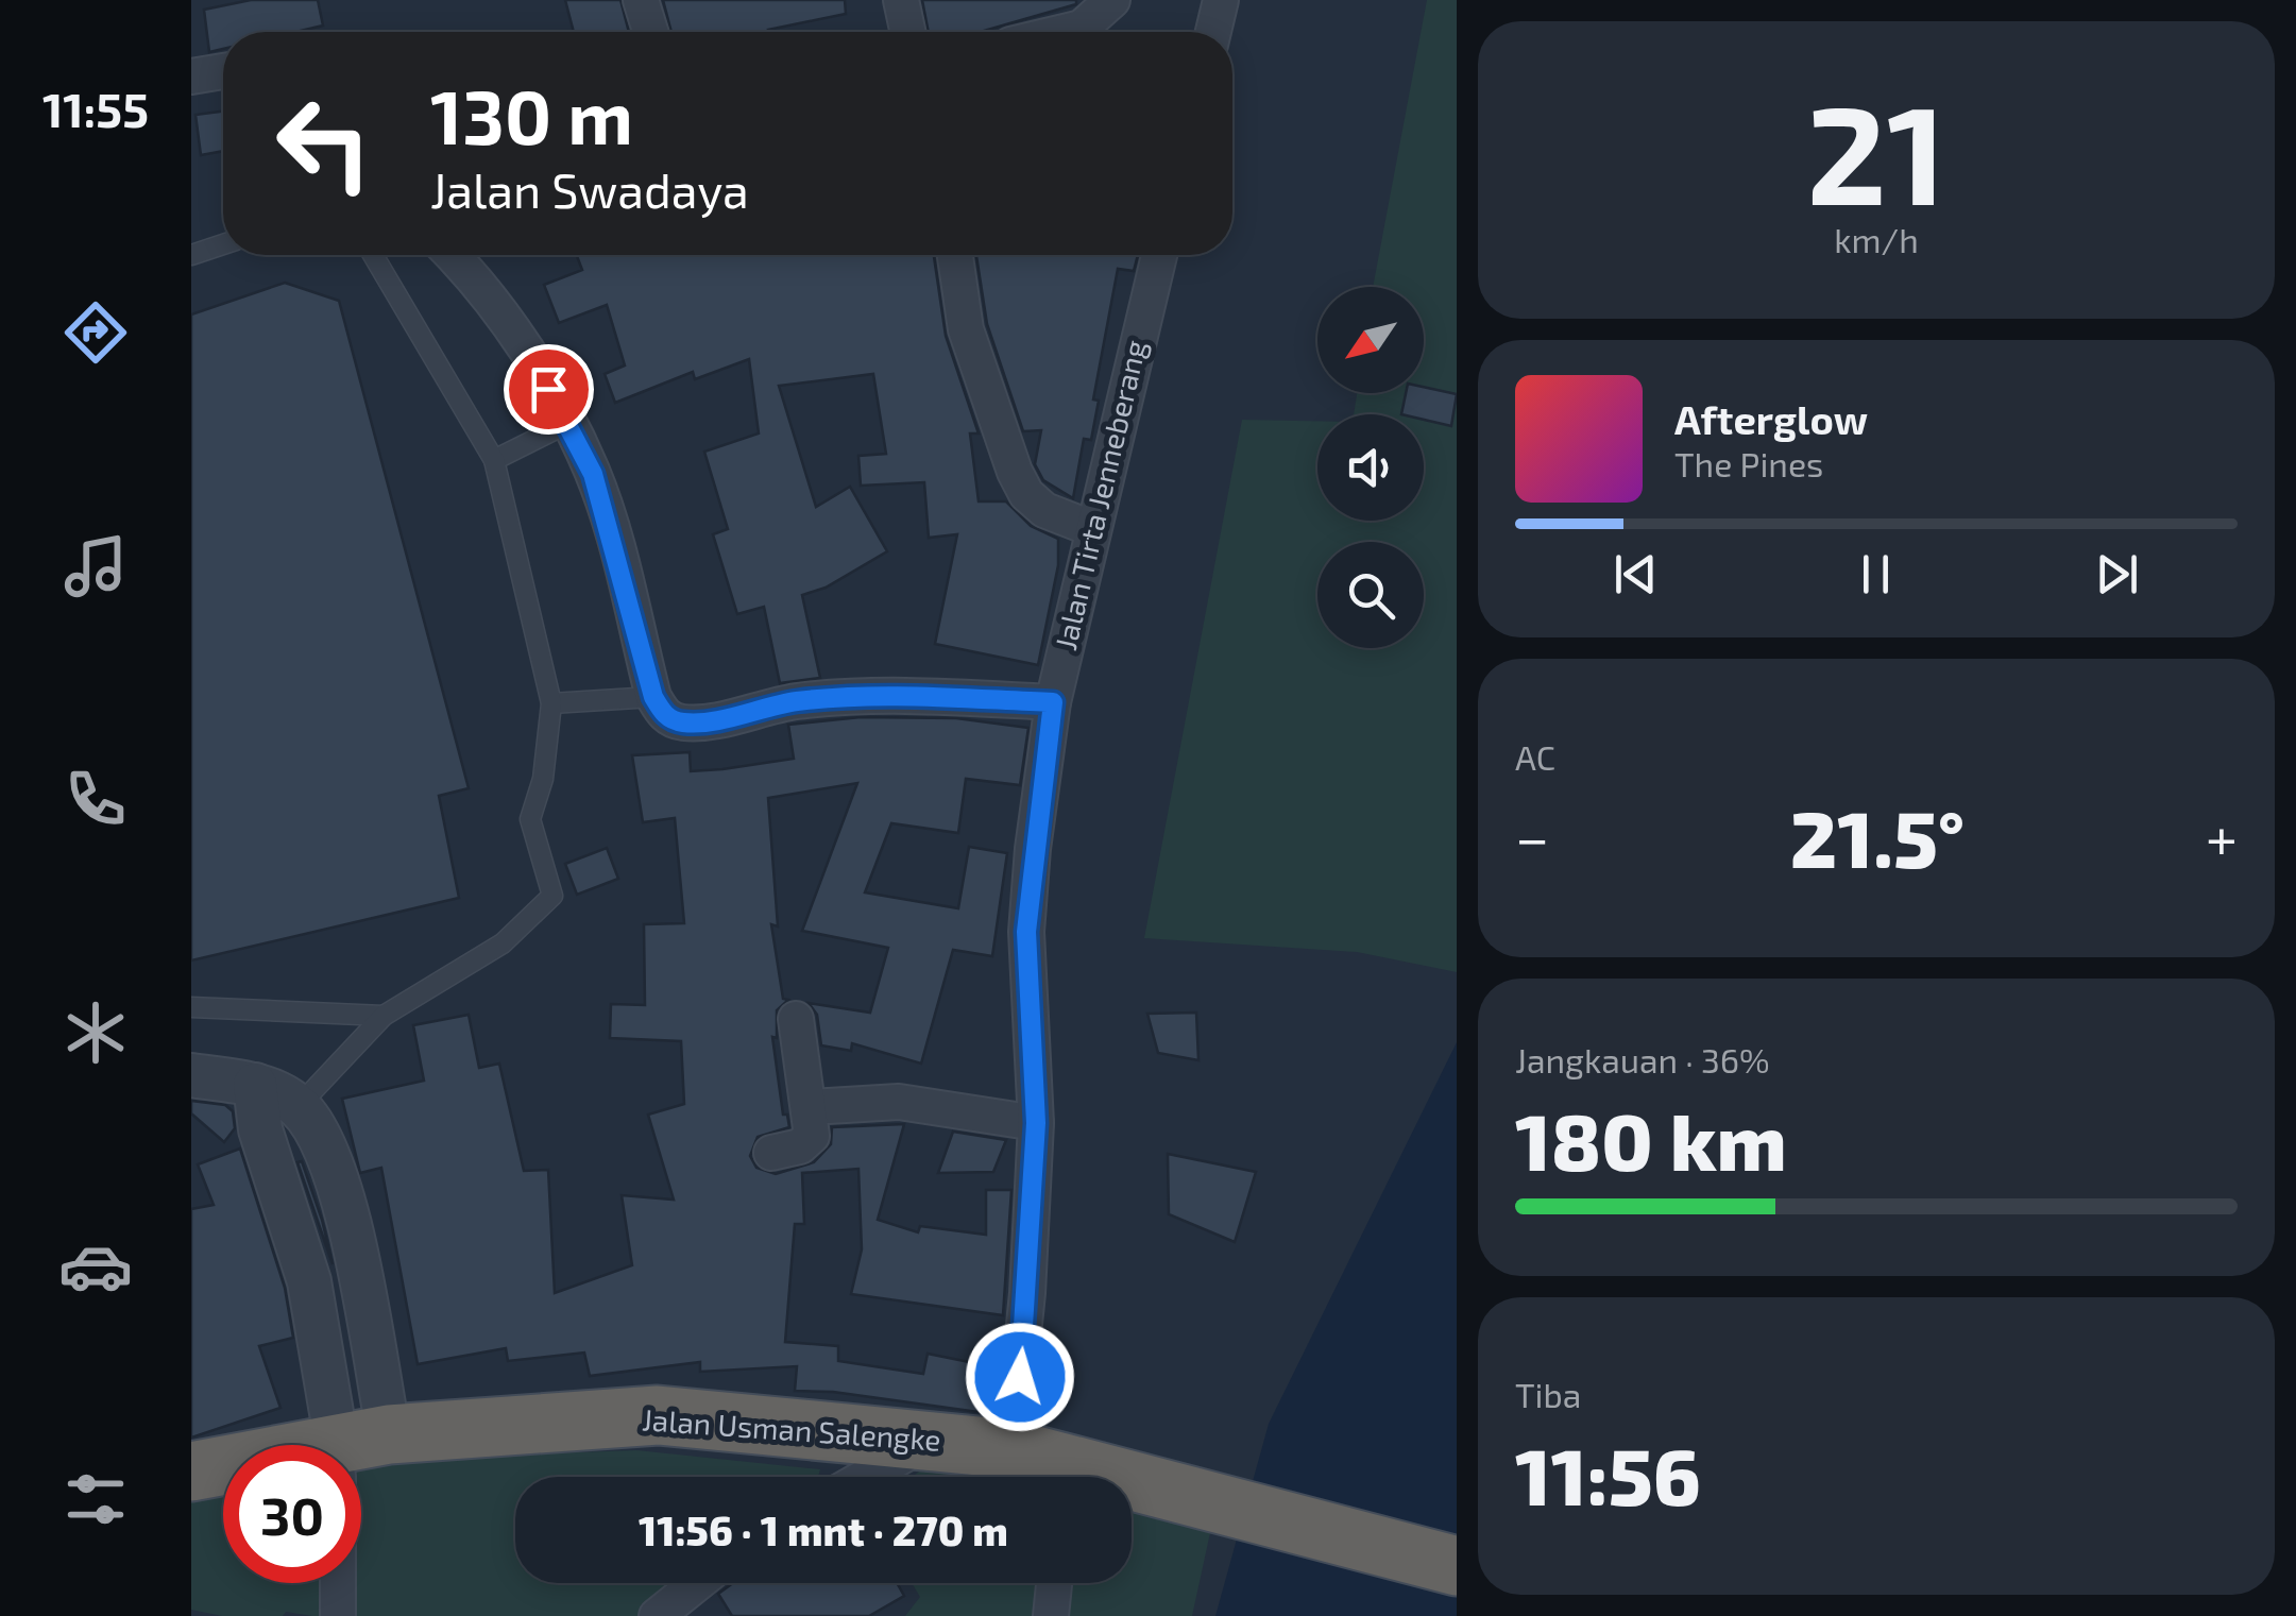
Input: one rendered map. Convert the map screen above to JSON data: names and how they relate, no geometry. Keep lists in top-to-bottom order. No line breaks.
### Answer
{"streets":{"highway":["Jalan Usman Salengke"],"street":["Jalan Tirta Jenneberang"]},"crossings":[["Jalan Tirta Jenneberang","Jalan Usman Salengke"]],"north":"bottom left","page":{"tabs":"11:55","tile":[["21","km/h"],"AC",["Jangkauan · 36%","180 km"],["Tiba","11:56"]],"turn":["130 m","Jalan Swadaya"],"song":["Afterglow","The Pines"],"heat":["−","21.5°","+"],"limit":"30","trip":"11:56 · 1 mnt · 270 m"}}
